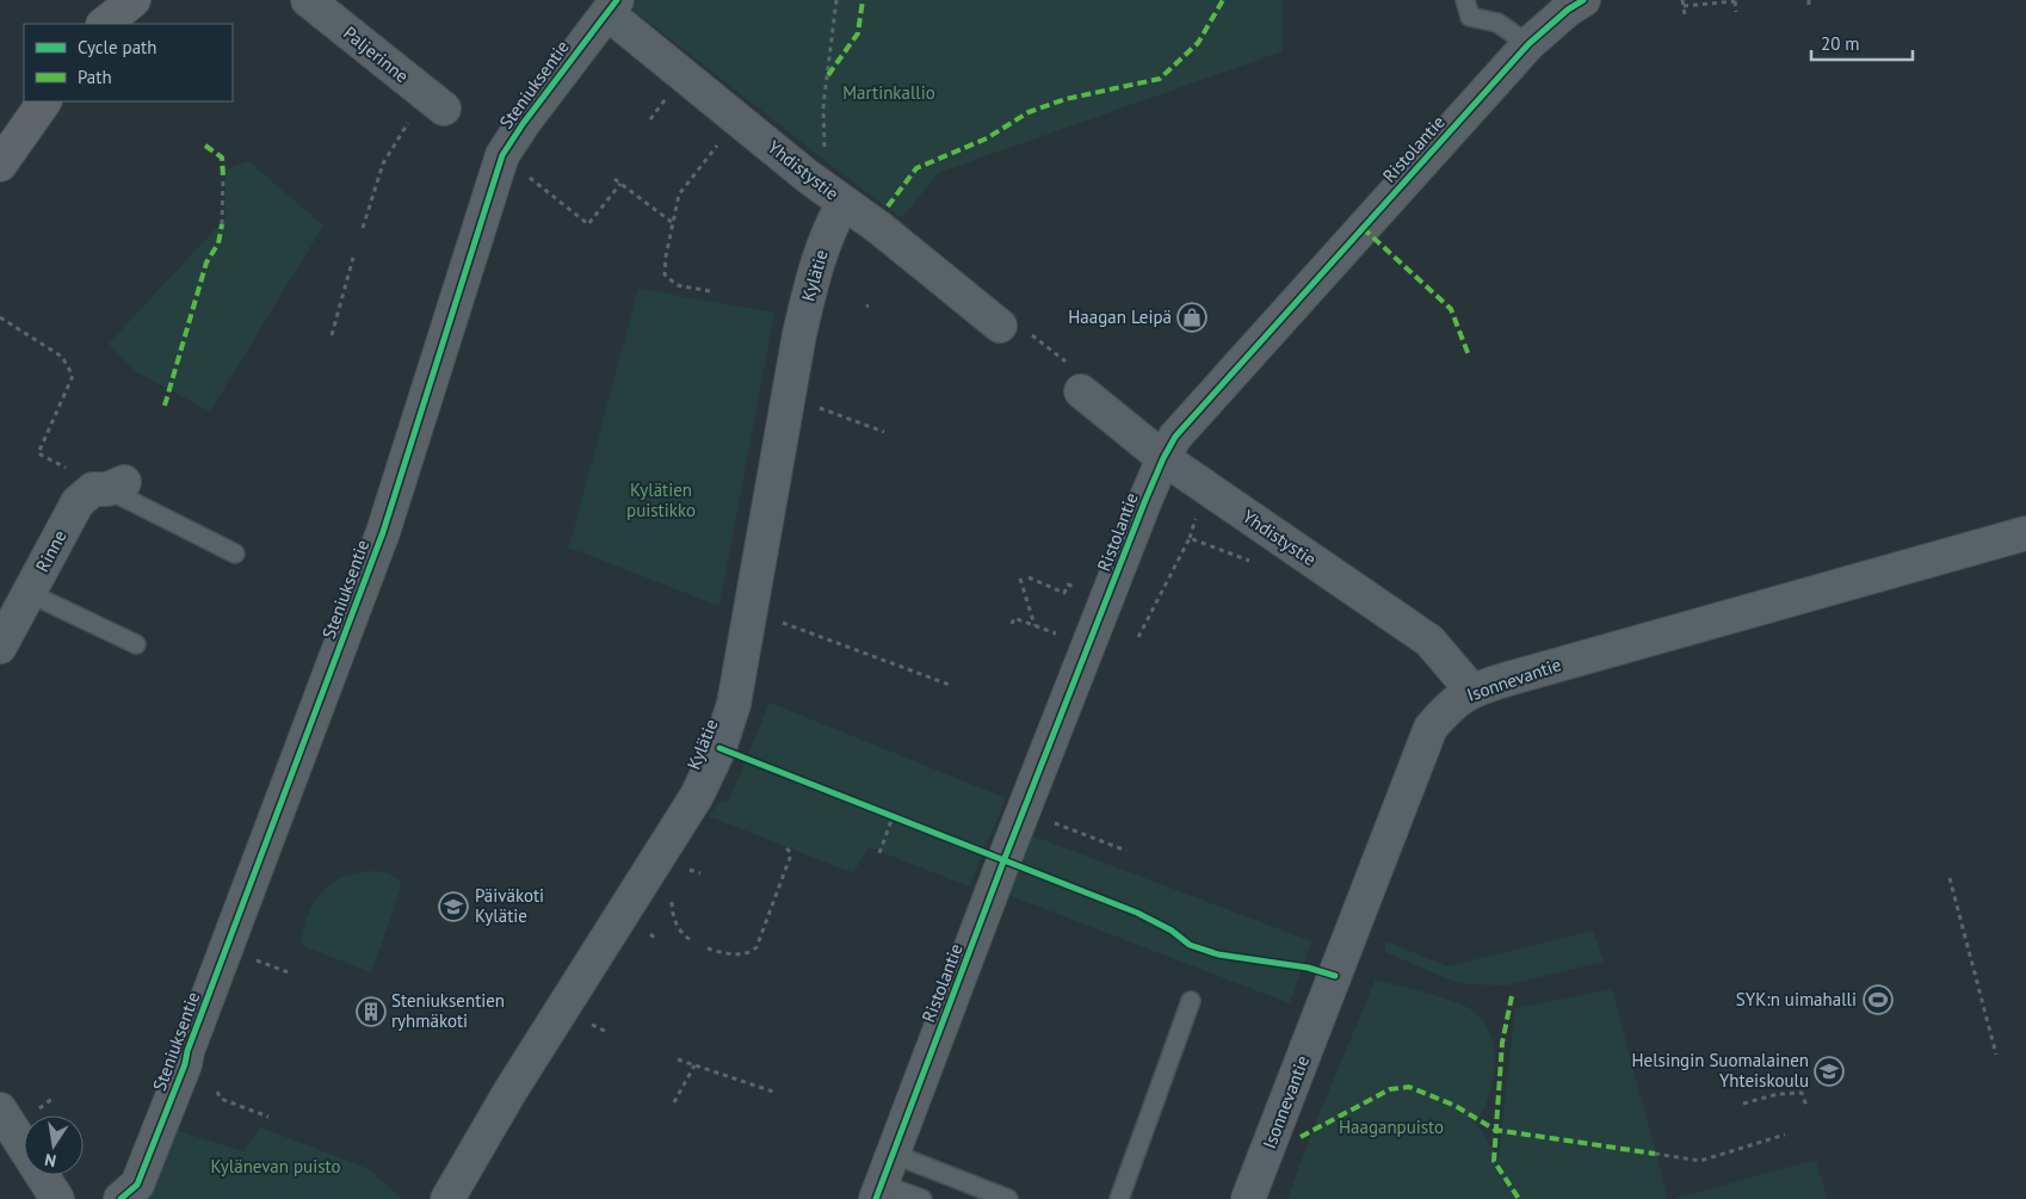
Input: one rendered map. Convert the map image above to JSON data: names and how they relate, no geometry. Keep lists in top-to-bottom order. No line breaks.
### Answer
{"streets":{"street":["Paljerinne","Steniuksentie","Ristolantie","Yhdistystie","Kylätie","Rinne","Isonnevantie"]},"crossings":[["Steniuksentie","Yhdistystie"],["Ristolantie","Yhdistystie"],["Yhdistystie","Kylätie"],["Yhdistystie","Isonnevantie"]],"parks":["Martinkallio","Kylätien puistikko","Haaganpuisto","Kylänevan puisto"],"places":{"shop":["Haagan Leipä"],"school or university":["Päiväkoti Kylätie","Helsingin Suomalainen Yhteiskoulu"],"sports":["SYK:n uimahalli"],"building":["Steniuksentien ryhmäkoti"]},"legend":["Cycle path","Path"],"scale_bar":"20 m","north":"bottom"}
